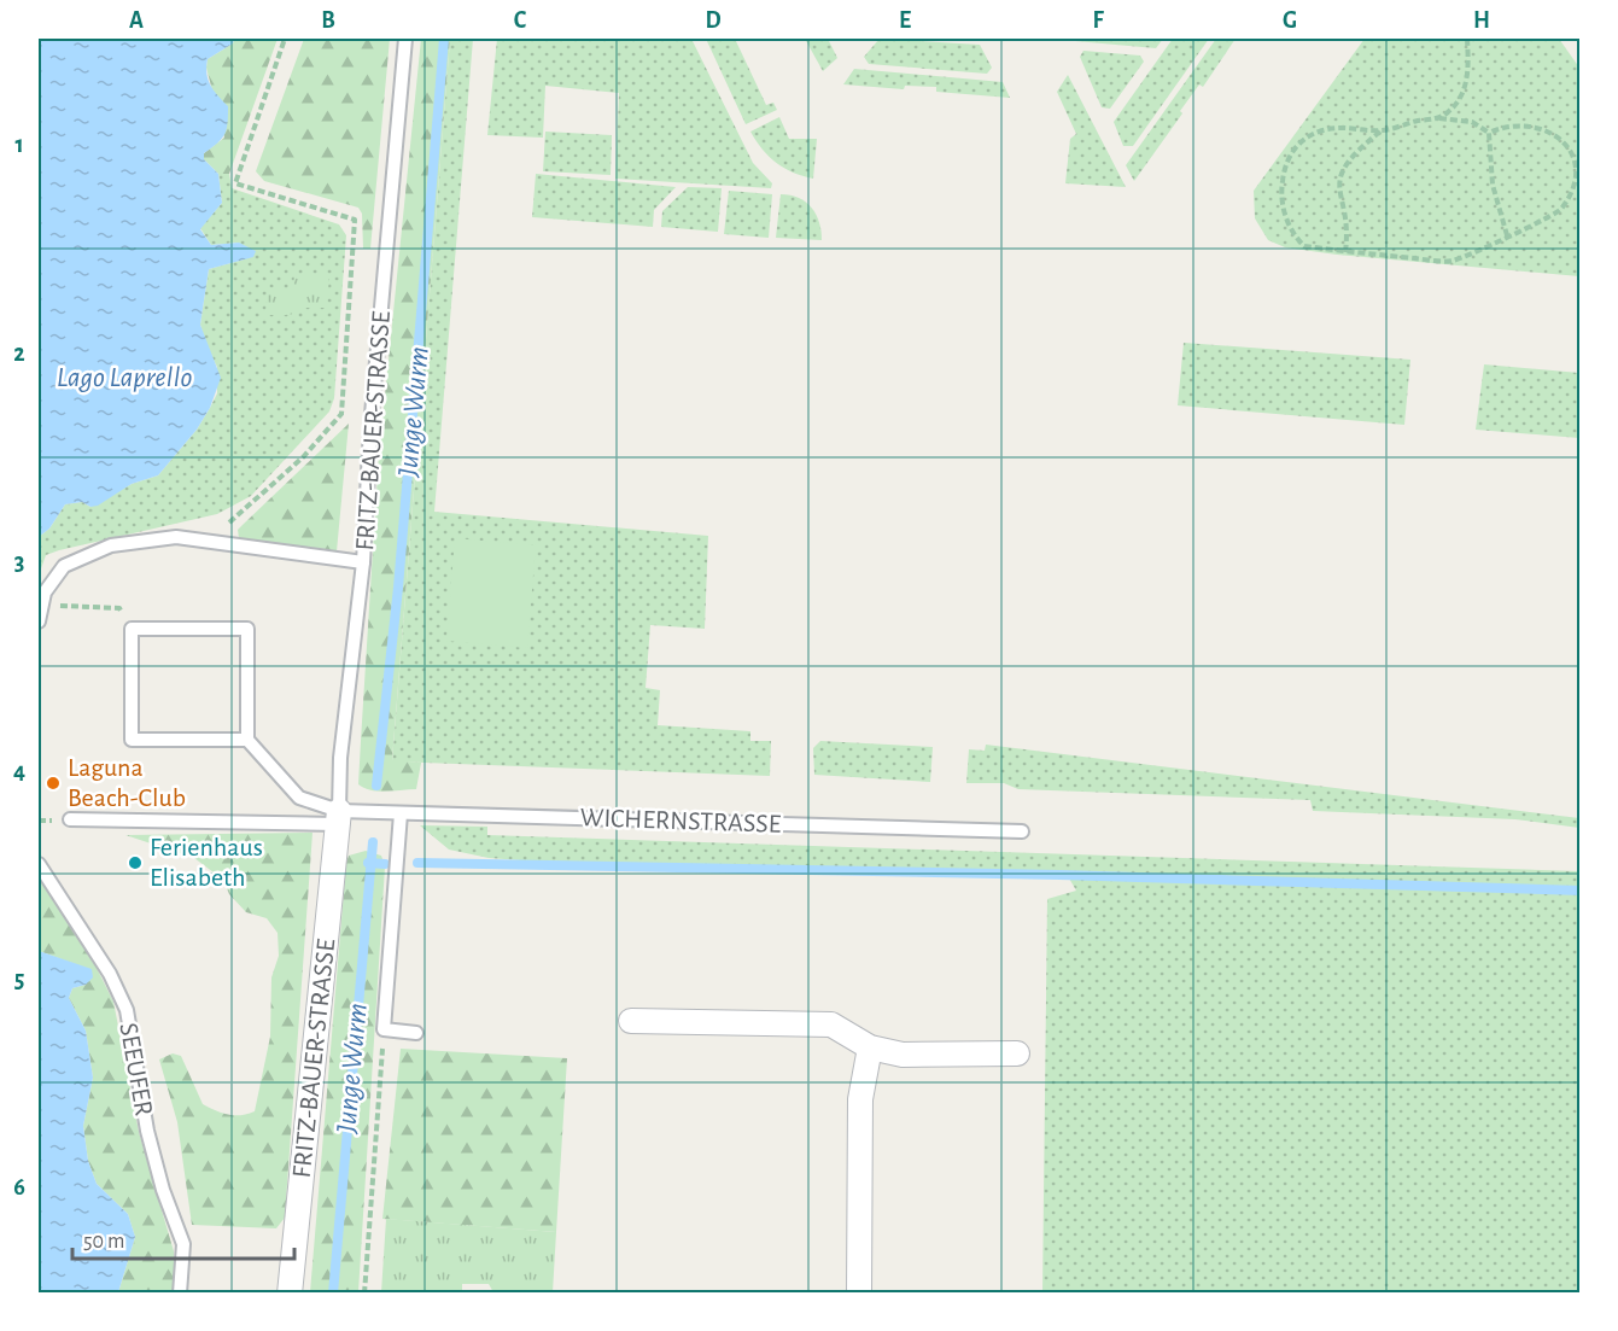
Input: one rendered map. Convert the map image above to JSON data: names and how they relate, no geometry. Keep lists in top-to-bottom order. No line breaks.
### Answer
{"streets":{"street":["FRITZ-BAUER-STRASSE"],"lane":["WICHERNSTRASSE","SEEUFER"]},"crossings":[["FRITZ-BAUER-STRASSE","WICHERNSTRASSE"]],"water":["Lago Laprello","Junge Wurm"],"places":["Laguna Beach-Club","Ferienhaus Elisabeth"],"scale_bar":"50 m","grid":{"columns":["A","B","C","D","E","F","G","H"],"rows":["1","2","3","4","5","6"]}}
